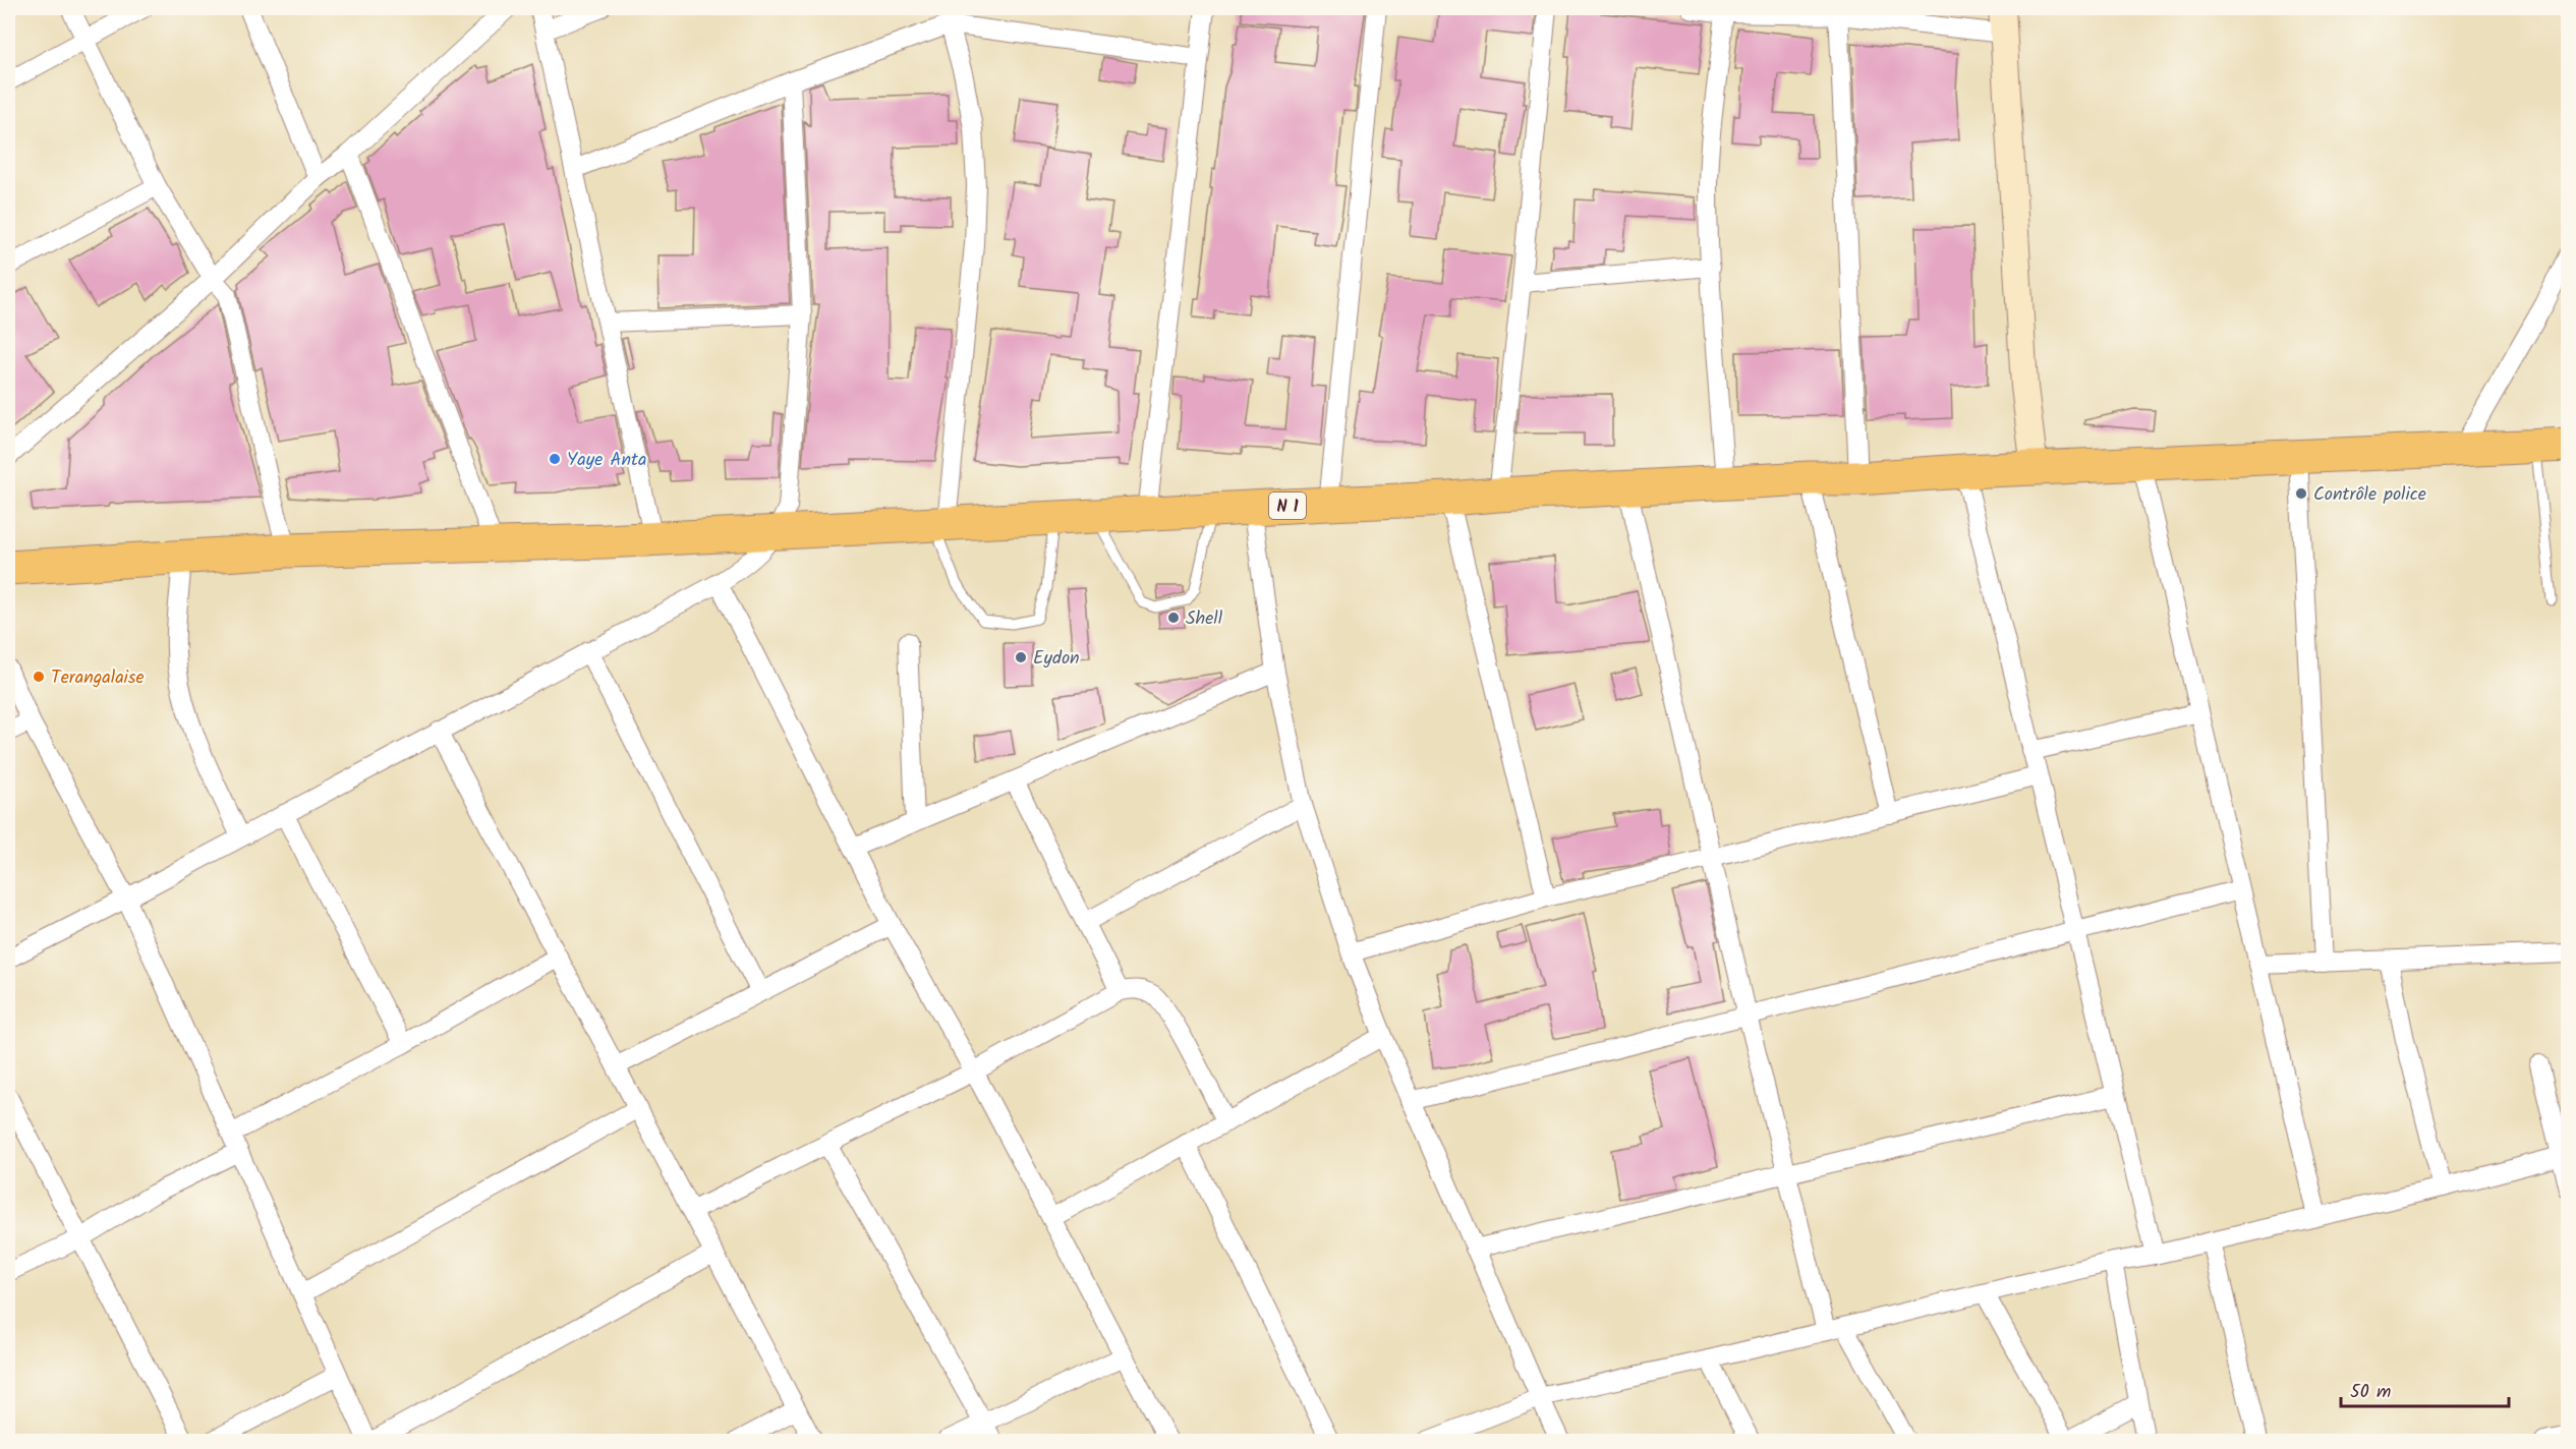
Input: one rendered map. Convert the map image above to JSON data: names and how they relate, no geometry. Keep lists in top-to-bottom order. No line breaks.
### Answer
{"streets":{"highway":["N 1"]},"places":["Yaye Anta","Contrôle police","Shell","Eydon","Terangalaise"],"scale_bar":"50 m"}
